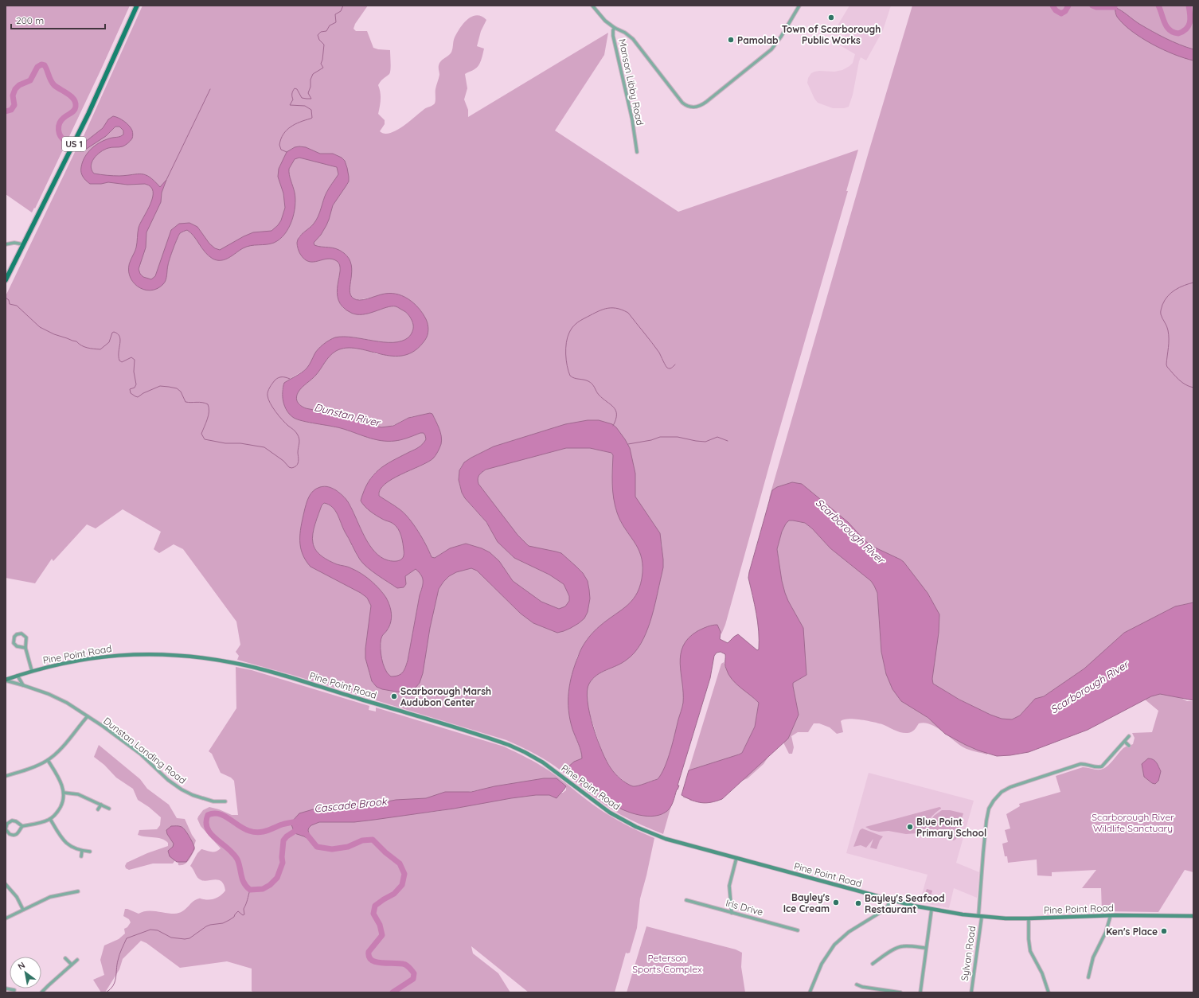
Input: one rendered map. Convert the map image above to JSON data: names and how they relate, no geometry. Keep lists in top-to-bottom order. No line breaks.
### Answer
{"streets":{"main road":["US 1","Pine Point Road"],"street":["Manson Libby Road","Dunstan Landing Road","Iris Drive","Sylvan Road"]},"crossings":[["Pine Point Road","Dunstan Landing Road"],["Pine Point Road","Sylvan Road"]],"water":["Dunstan River","Scarborough River","Cascade Brook"],"parks":["Scarborough River Wildlife Sanctuary","Peterson Sports Complex"],"places":["Town of Scarborough Public Works","Pamolab","Scarborough Marsh Audubon Center","Blue Point Primary School","Bayley's Ice Cream","Bayley's Seafood Restaurant","Ken's Place"],"scale_bar":"200 m","north":"top left"}
